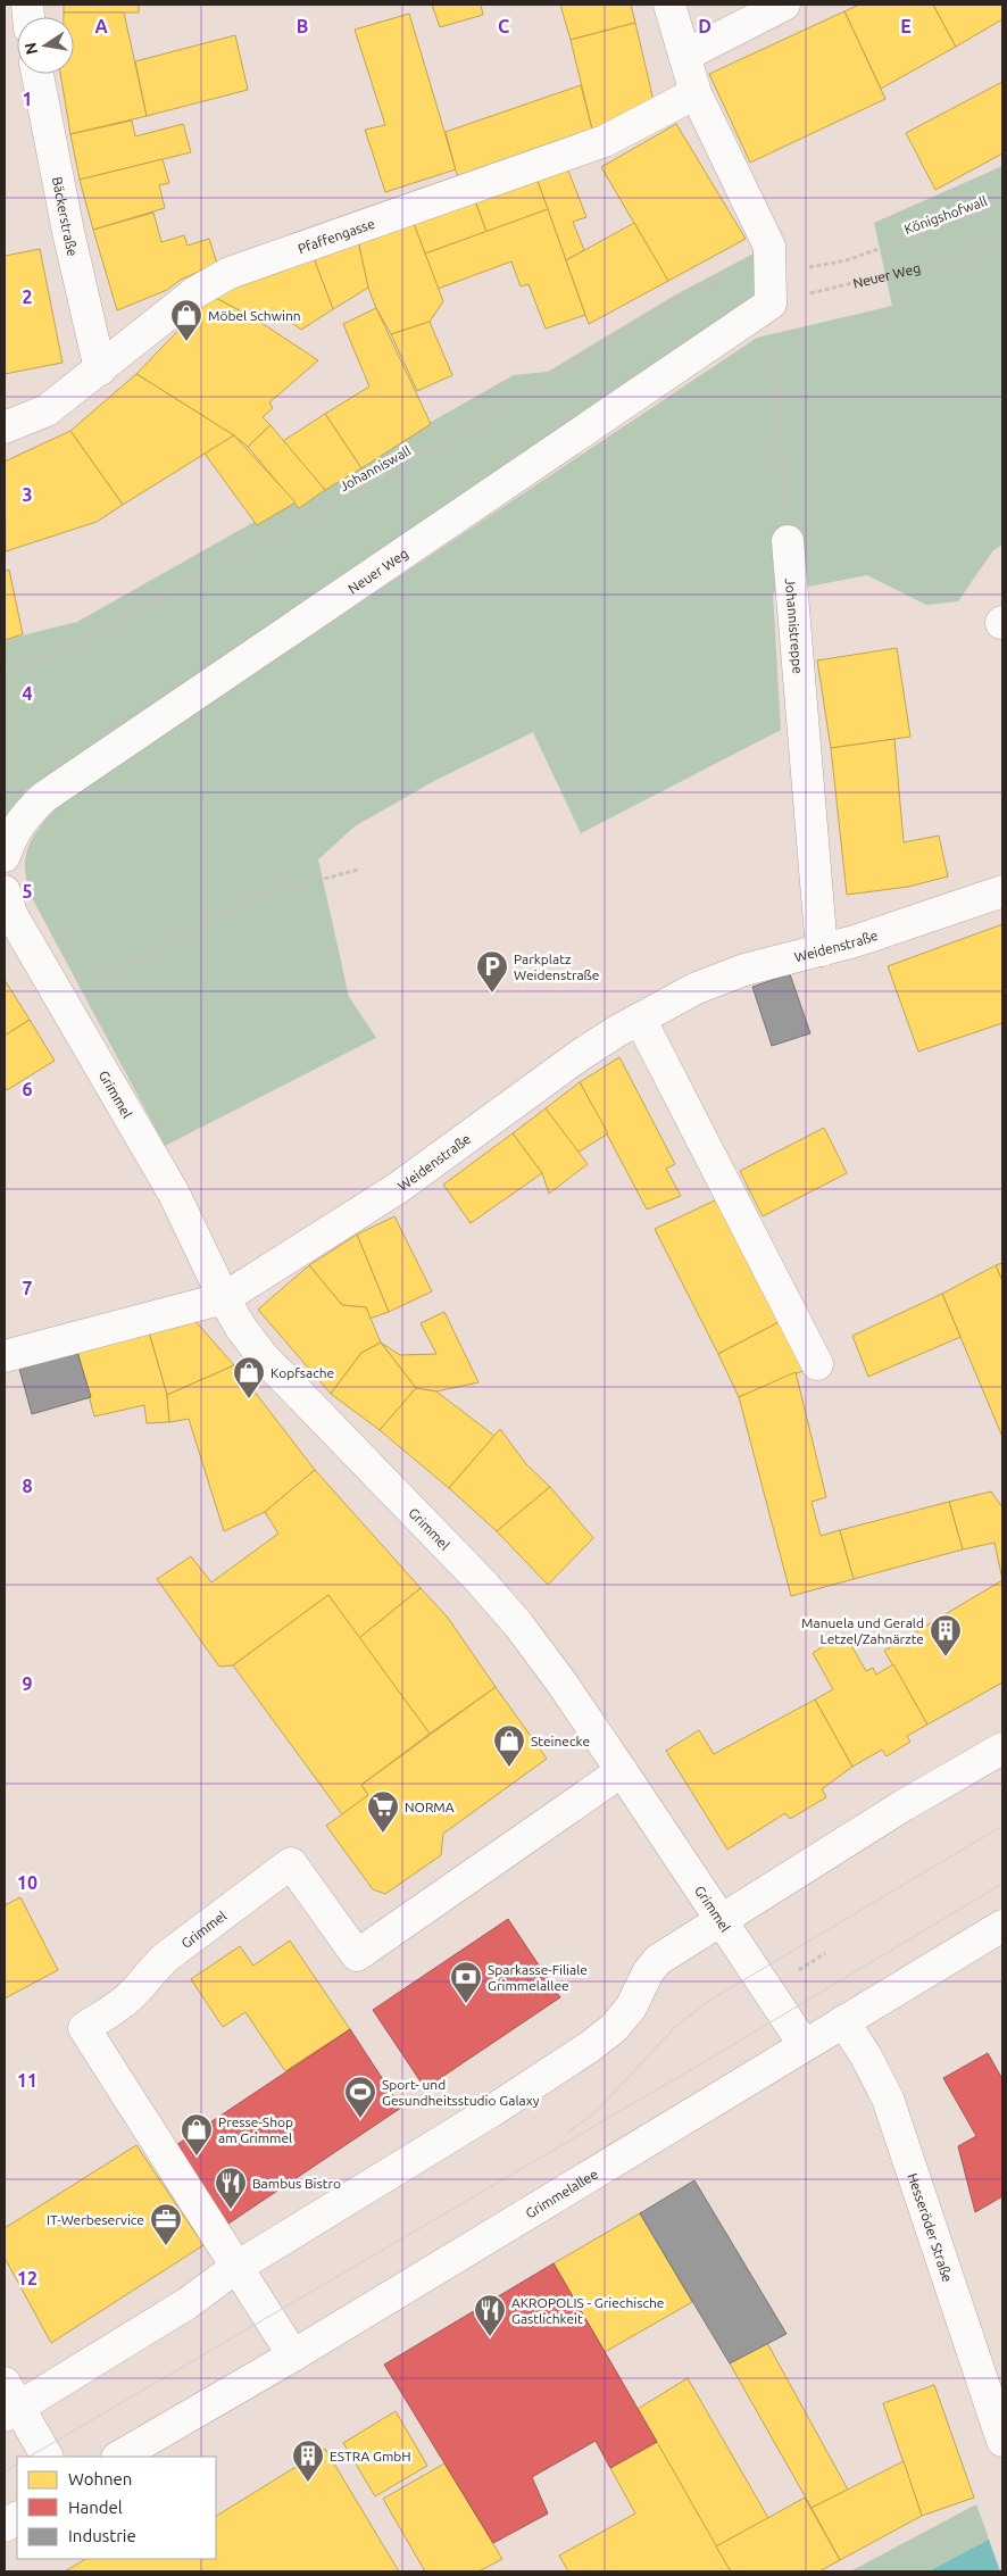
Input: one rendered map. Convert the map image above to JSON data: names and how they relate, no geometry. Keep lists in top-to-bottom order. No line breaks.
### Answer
{"streets":{"street":["Bäckerstraße","Pfaffengasse","Neuer Weg","Johannistreppe","Weidenstraße","Grimmel","Grimmelallee","Hesseröder Straße"],"path":["Königshofwall","Johanniswall"]},"crossings":[["Bäckerstraße","Pfaffengasse"],["Johannistreppe","Weidenstraße"],["Weidenstraße","Grimmel"],["Grimmel","Grimmelallee"],["Grimmelallee","Hesseröder Straße"]],"places":{"shop":["Möbel Schwinn","Kopfsache","Steinecke","Presse-Shop am Grimmel"],"parking":["Parkplatz Weidenstraße"],"building":["Manuela und Gerald Letzel/Zahnärzte","ESTRA GmbH"],"supermarket":["NORMA"],"bank":["Sparkasse-Filiale Grimmelallee"],"sports":["Sport- und Gesundheitsstudio Galaxy"],"restaurant":["Bambus Bistro","AKROPOLIS - Griechische Gastlichkeit"],"office":["IT-Werbeservice"]},"legend":["Wohnen","Handel","Industrie"],"north":"left","grid":{"columns":["A","B","C","D","E"],"rows":["1","2","3","4","5","6","7","8","9","10","11","12"]}}
